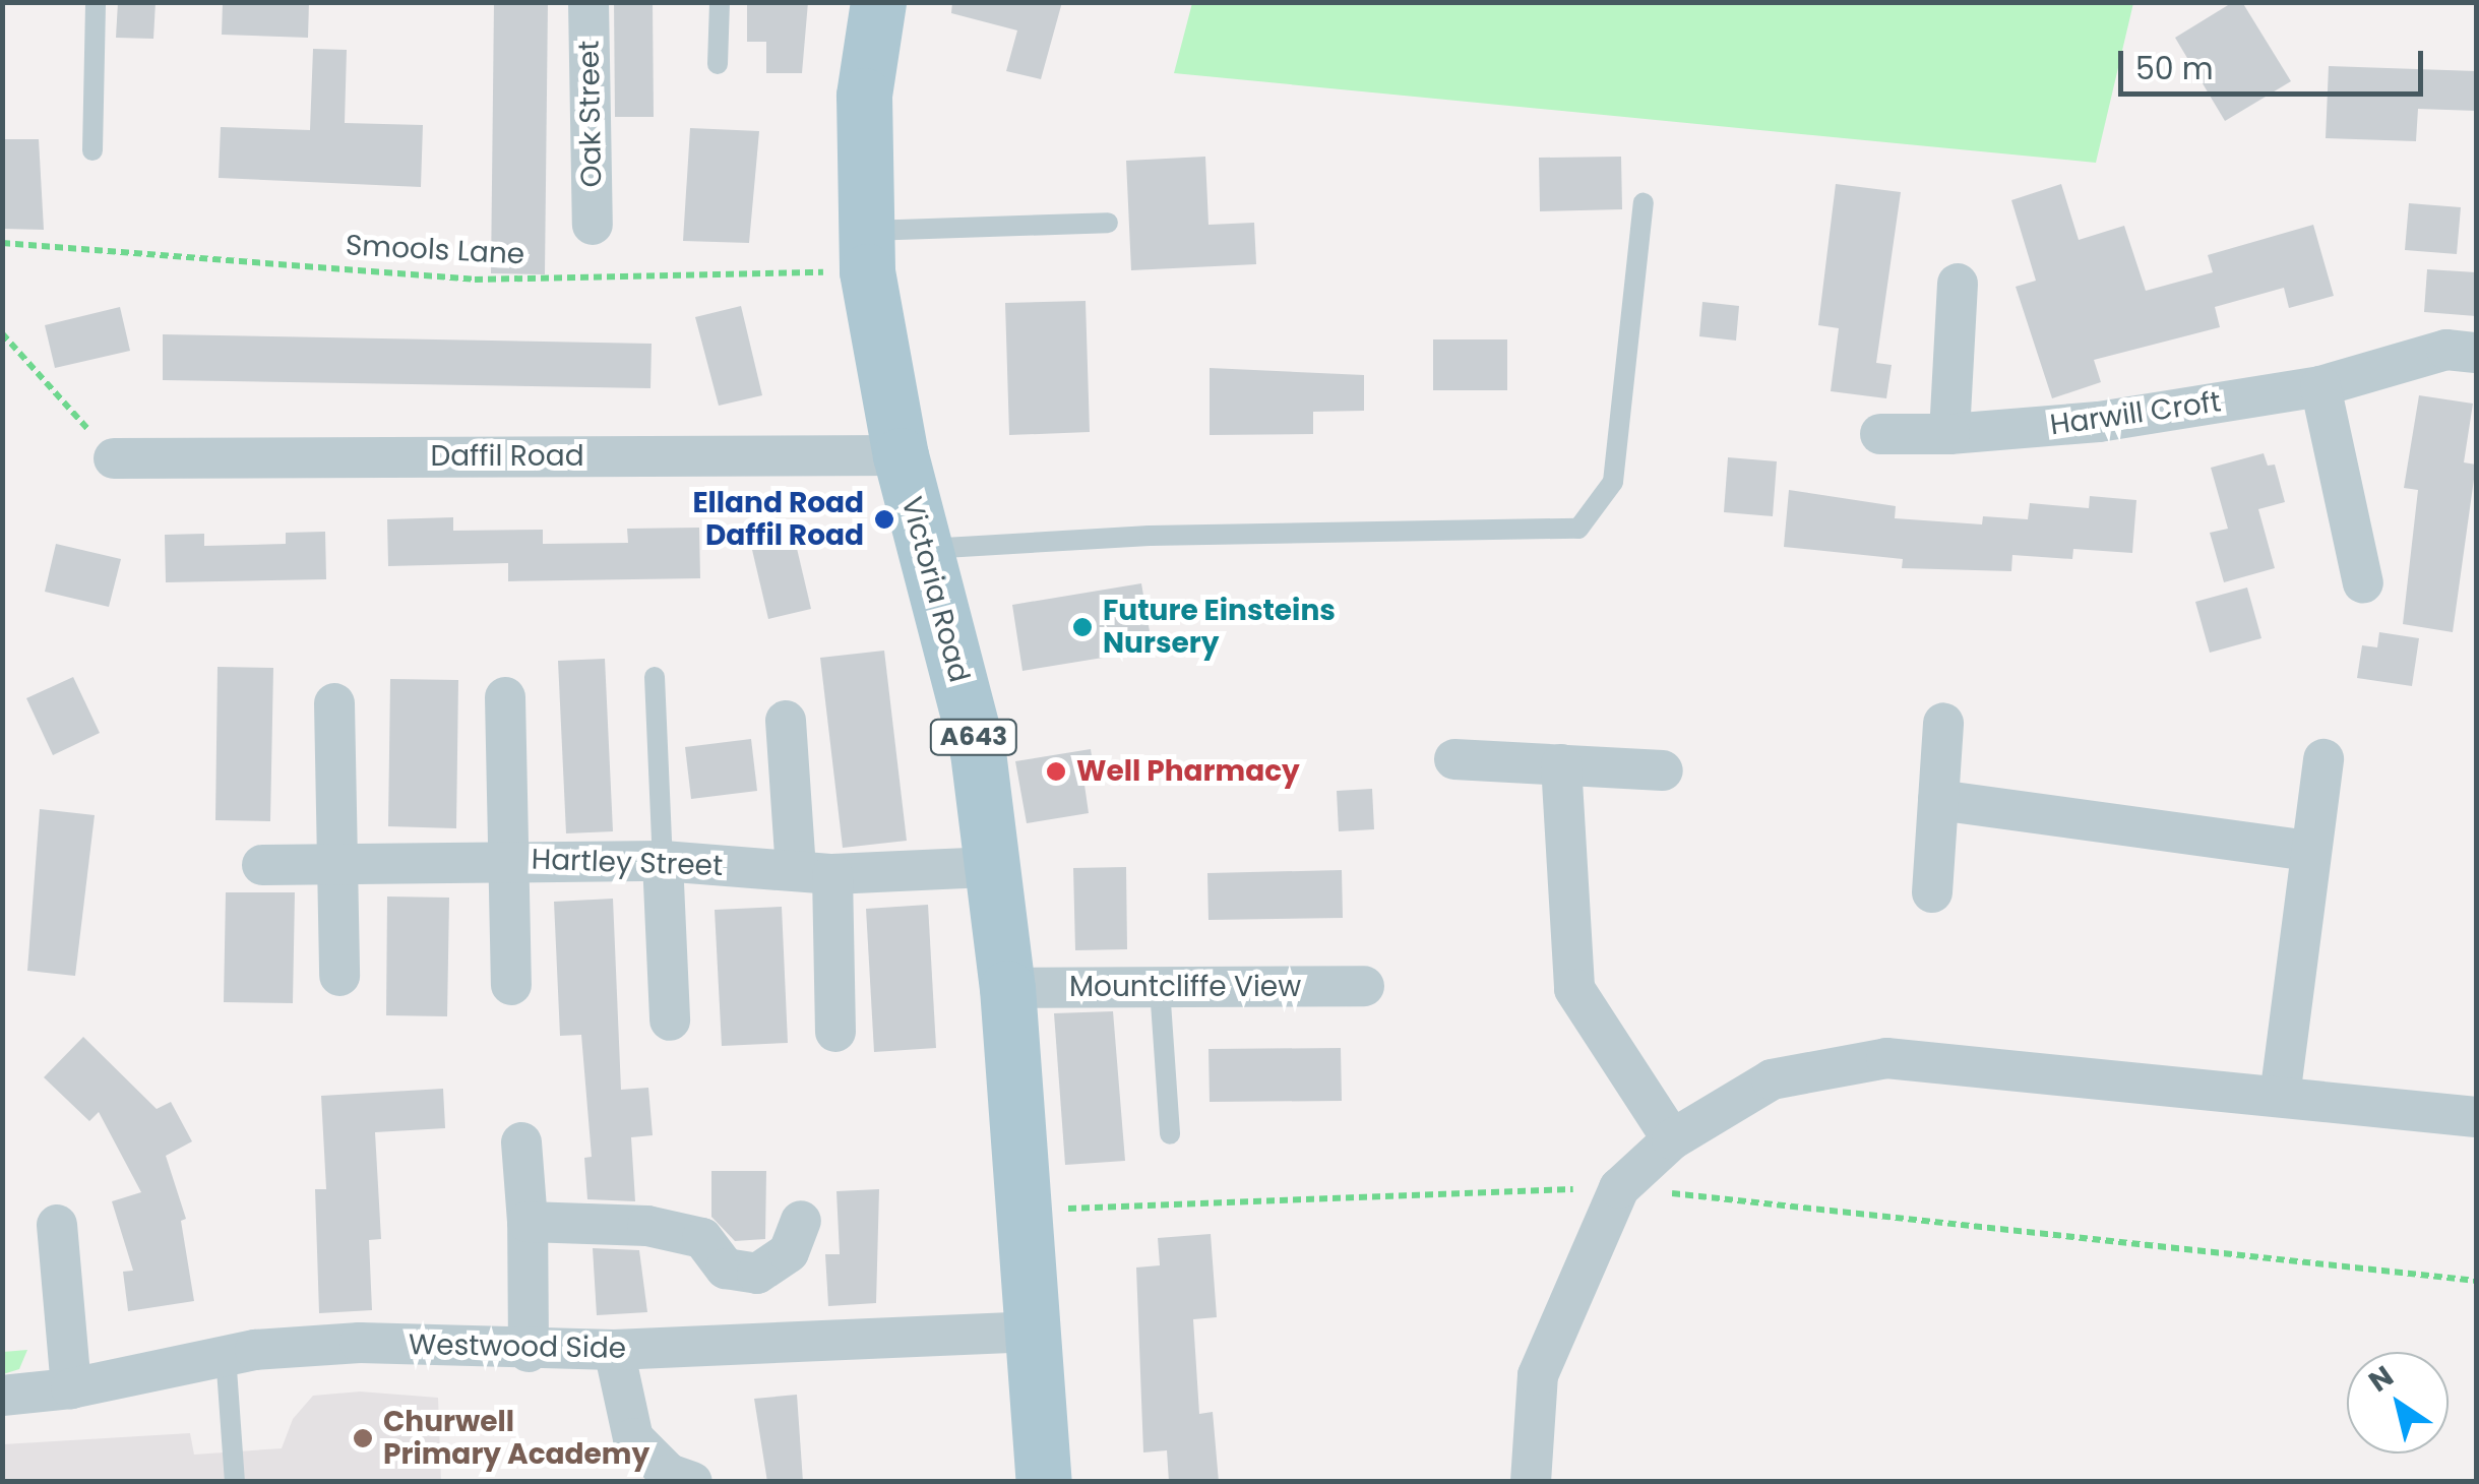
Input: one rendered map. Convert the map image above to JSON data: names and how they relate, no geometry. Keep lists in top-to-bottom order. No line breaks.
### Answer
{"streets":{"main road":["Victoria Road","A643"],"street":["Oak Street","Harwill Croft","Daffil Road","Hartley Street","Mountcliffe View","Westwood Side"],"path":["Smools Lane"]},"crossings":[["Smools Lane","Victoria Road"],["Daffil Road","Victoria Road"],["Victoria Road","Hartley Street"],["Victoria Road","Mountcliffe View"],["Victoria Road","Westwood Side"]],"places":["Elland Road Daffil Road","Future Einsteins Nursery","Well Pharmacy","Churwell Primary Academy"],"scale_bar":"50 m","north":"top left"}
